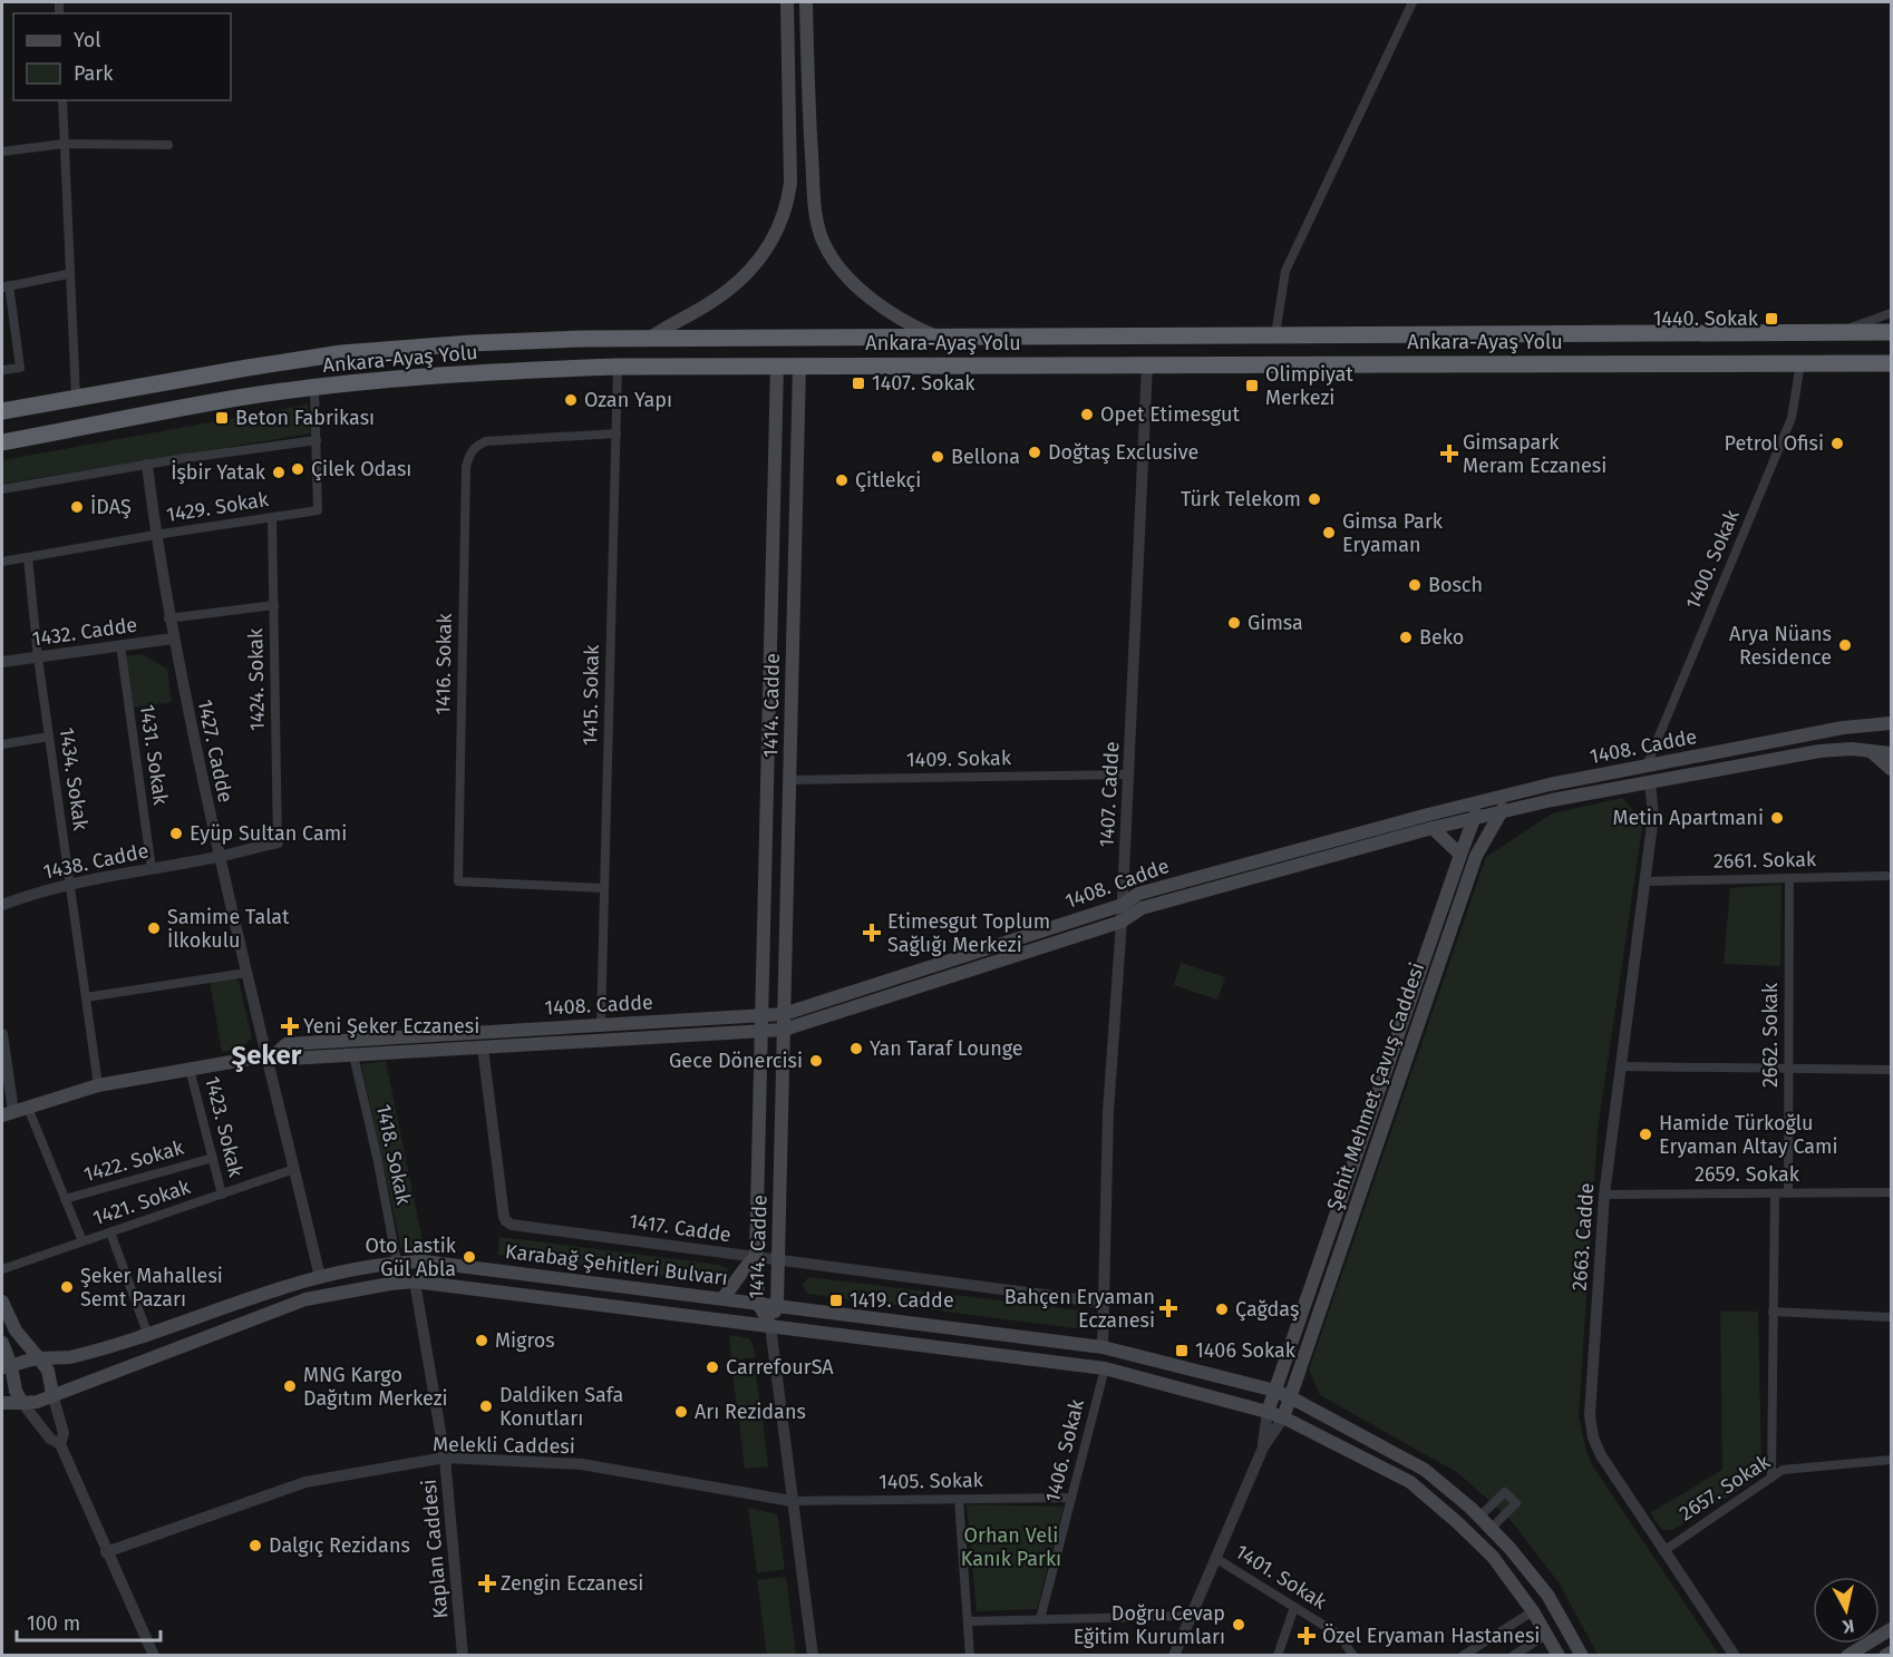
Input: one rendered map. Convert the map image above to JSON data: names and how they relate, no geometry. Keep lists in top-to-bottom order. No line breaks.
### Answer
{"streets":{"highway":["Ankara-Ayaş Yolu"],"main road":["1414. Cadde","1408. Cadde","Şehit Mehmet Çavuş Caddesi","Karabağ Şehitleri Bulvarı"],"street":["1429. Sokak","1400. Sokak","1432. Cadde","1416. Sokak","1424. Sokak","1415. Sokak","1427. Cadde","1431. Sokak","1409. Sokak","1434. Sokak","1407. Cadde","2661. Sokak","1438. Cadde","2662. Sokak","1423. Sokak","1418. Sokak","1422. Sokak","2659. Sokak","1421. Sokak","1417. Cadde","2663. Cadde","Melekli Caddesi","1406. Sokak","1405. Sokak","2657. Sokak","Kaplan Caddesi","1401. Sokak"]},"crossings":[["Ankara-Ayaş Yolu","1429. Sokak"],["Ankara-Ayaş Yolu","1400. Sokak"],["Ankara-Ayaş Yolu","1415. Sokak"],["Ankara-Ayaş Yolu","1414. Cadde"],["Ankara-Ayaş Yolu","1407. Cadde"],["1429. Sokak","1424. Sokak"],["1429. Sokak","1427. Cadde"],["1429. Sokak","1434. Sokak"],["1400. Sokak","1408. Cadde"],["1432. Cadde","1427. Cadde"],["1432. Cadde","1431. Sokak"],["1432. Cadde","1434. Sokak"],["1416. Sokak","1415. Sokak"],["1424. Sokak","1438. Cadde"],["1415. Sokak","1408. Cadde"],["1414. Cadde","1408. Cadde"],["1414. Cadde","1409. Sokak"],["1414. Cadde","1417. Cadde"],["1414. Cadde","Karabağ Şehitleri Bulvarı"],["1408. Cadde","1427. Cadde"],["1408. Cadde","1434. Sokak"],["1408. Cadde","1407. Cadde"],["1408. Cadde","Şehit Mehmet Çavuş Caddesi"],["1408. Cadde","1423. Sokak"],["1408. Cadde","1418. Sokak"],["1408. Cadde","1417. Cadde"],["1408. Cadde","2663. Cadde"],["1427. Cadde","1438. Cadde"],["1427. Cadde","1421. Sokak"],["1427. Cadde","Karabağ Şehitleri Bulvarı"],["1431. Sokak","1438. Cadde"],["1409. Sokak","1407. Cadde"],["1434. Sokak","1438. Cadde"],["1407. Cadde","1417. Cadde"],["1407. Cadde","Karabağ Şehitleri Bulvarı"],["2661. Sokak","2662. Sokak"],["2661. Sokak","2663. Cadde"],["2662. Sokak","2659. Sokak"],["Şehit Mehmet Çavuş Caddesi","Karabağ Şehitleri Bulvarı"],["1423. Sokak","1422. Sokak"],["1423. Sokak","1421. Sokak"],["1418. Sokak","Karabağ Şehitleri Bulvarı"],["2659. Sokak","2663. Cadde"],["2663. Cadde","2657. Sokak"],["Karabağ Şehitleri Bulvarı","1406. Sokak"],["Karabağ Şehitleri Bulvarı","Kaplan Caddesi"],["Melekli Caddesi","1405. Sokak"],["Melekli Caddesi","Kaplan Caddesi"],["1406. Sokak","1405. Sokak"]],"districts":["Şeker"],"parks":["Orhan Veli Kanık Parkı"],"places":{"transit":["1440. Sokak","1407. Sokak","Olimpiyat Merkezi","Beton Fabrikası","1419. Cadde","1406 Sokak"],"other":["Ozan Yapı","Opet Etimesgut","Petrol Ofisi","Doğtaş Exclusive","Bellona","Çilek Odası","İşbir Yatak","Çitlekçi","Türk Telekom","İDAŞ","Gimsa Park Eryaman","Bosch","Gimsa","Beko","Arya Nüans Residence","Metin Apartmani","Eyüp Sultan Cami","Samime Talat İlkokulu","Yan Taraf Lounge","Gece Dönercisi","Hamide Türkoğlu Eryaman Altay Cami","Oto Lastik Gül Abla","Şeker Mahallesi Semt Pazarı","Çağdaş","Migros","CarrefourSA","MNG Kargo Dağıtım Merkezi","Daldiken Safa Konutları","Arı Rezidans","Dalgıç Rezidans","Doğru Cevap Eğitim Kurumları"],"health":["Gimsapark Meram Eczanesi","Etimesgut Toplum Sağlığı Merkezi","Yeni Şeker Eczanesi","Bahçen Eryaman Eczanesi","Zengin Eczanesi","Özel Eryaman Hastanesi"]},"legend":["Yol","Park"],"scale_bar":"100 m","north":"bottom"}
